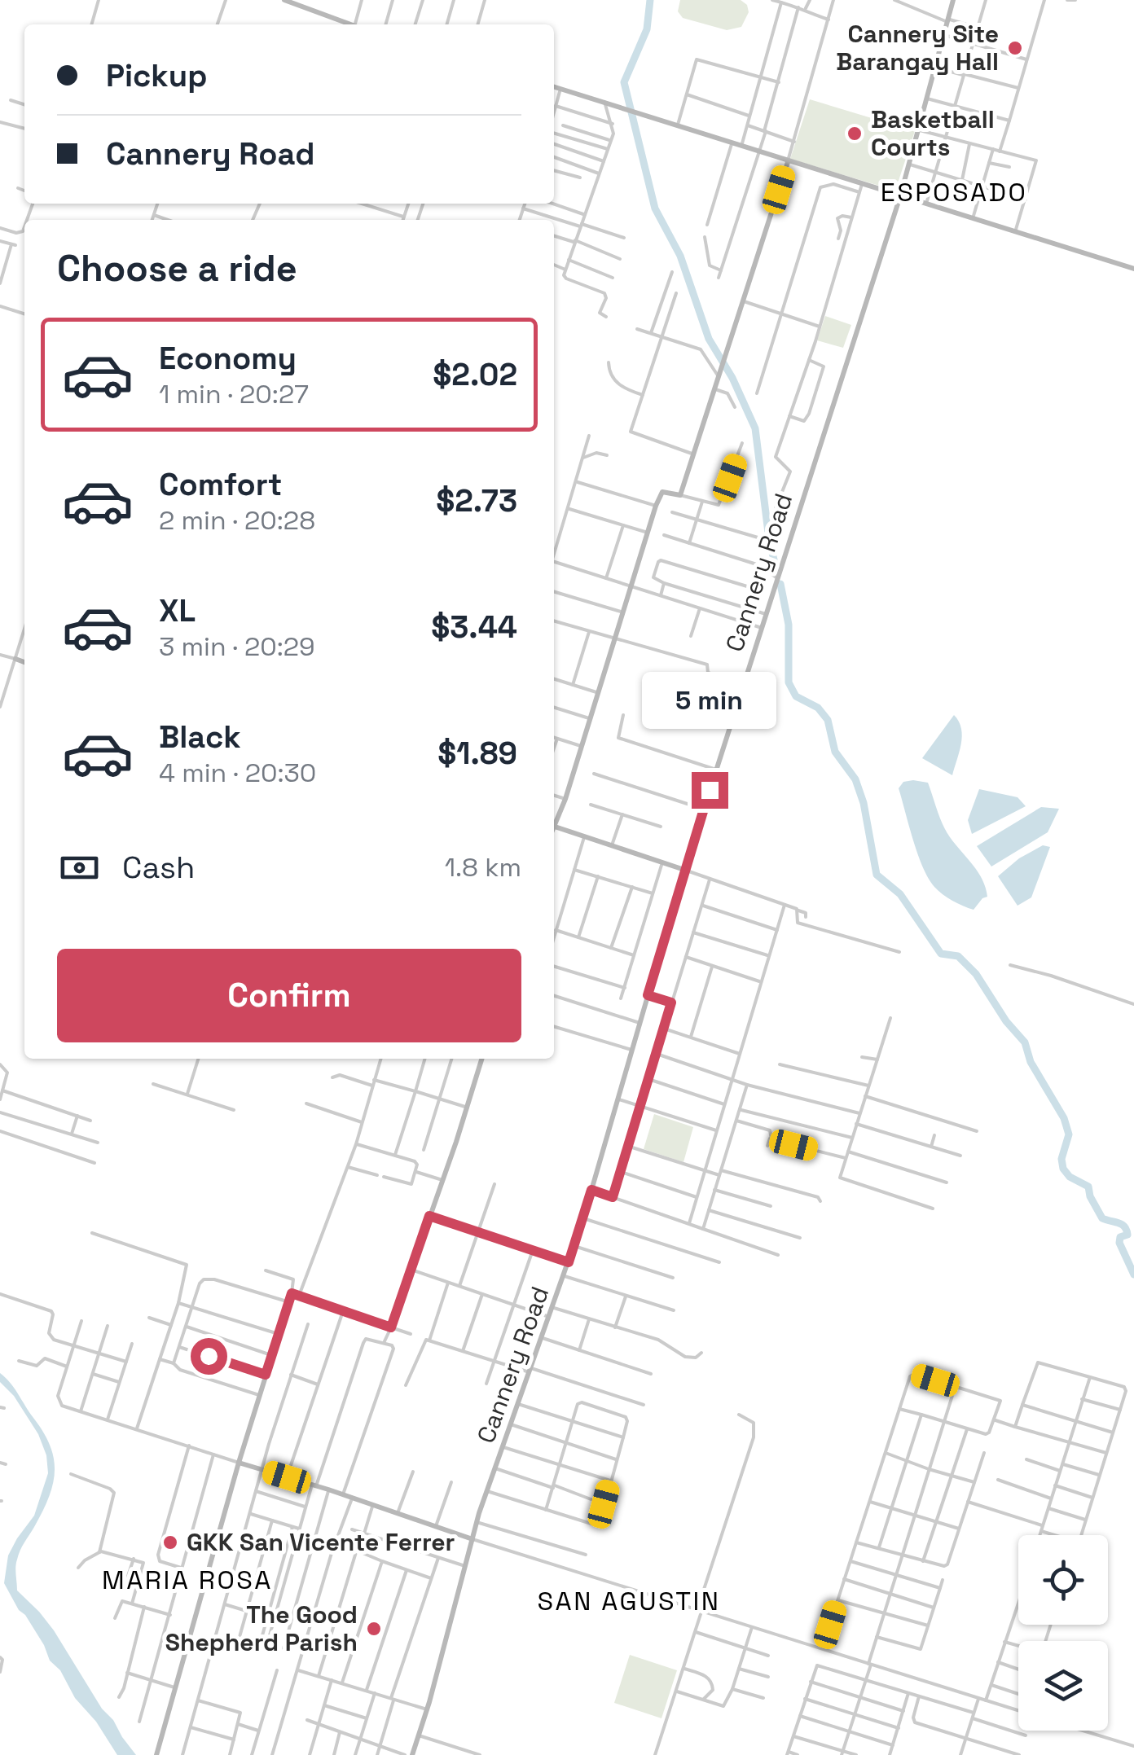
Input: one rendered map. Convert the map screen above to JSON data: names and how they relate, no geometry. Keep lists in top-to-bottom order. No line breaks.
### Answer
{"streets":{"street":["Cannery Road"]},"districts":["ESPOSADO","MARIA ROSA","SAN AGUSTIN"],"places":["Cannery Site Barangay Hall","Basketball Courts","GKK San Vicente Ferrer","The Good Shepherd Parish"],"page":{"banner":["Pickup","Cannery Road"],"heading":"Choose a ride","list":[{"name":"Economy","note":"1 min · 20:27","value":"$2.02"},{"name":"Comfort","note":"2 min · 20:28","value":"$2.73"},{"name":"XL","note":"3 min · 20:29","value":"$3.44"},{"name":"Black","note":"4 min · 20:30","value":"$1.89"}],"bubble":"5 min","pay":["Cash","1.8 km"],"buttons":"Confirm"}}
